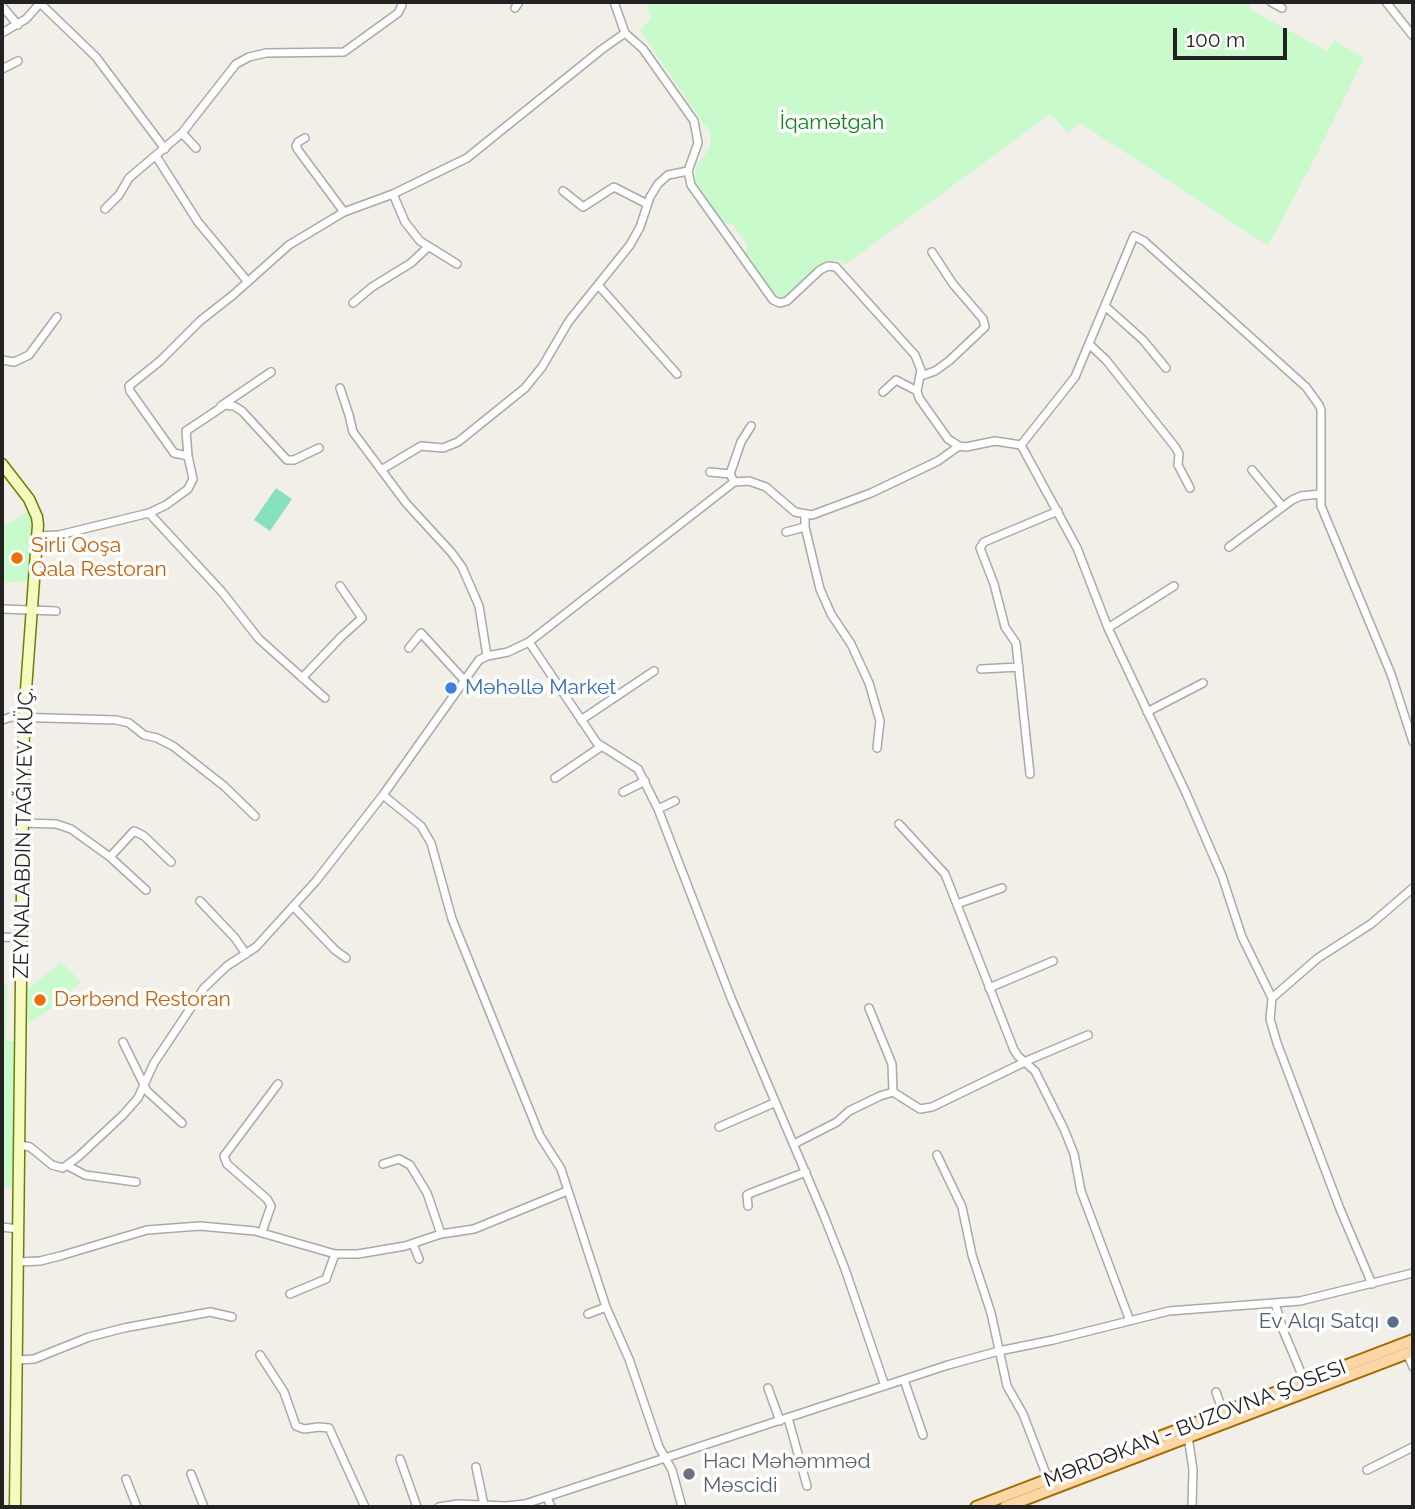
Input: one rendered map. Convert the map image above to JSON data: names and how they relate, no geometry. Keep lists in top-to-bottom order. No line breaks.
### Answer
{"streets":{"main road":["MƏRDƏKAN - BUZOVNA ŞOSESI"]},"parks":["İqamətgah"],"places":["Sirli Qoşa Qala Restoran","Məhəllə Market","Dərbənd Restoran","Ev Alqı Satqı","Hacı Məhəmməd Məscidi"],"scale_bar":"100 m"}
